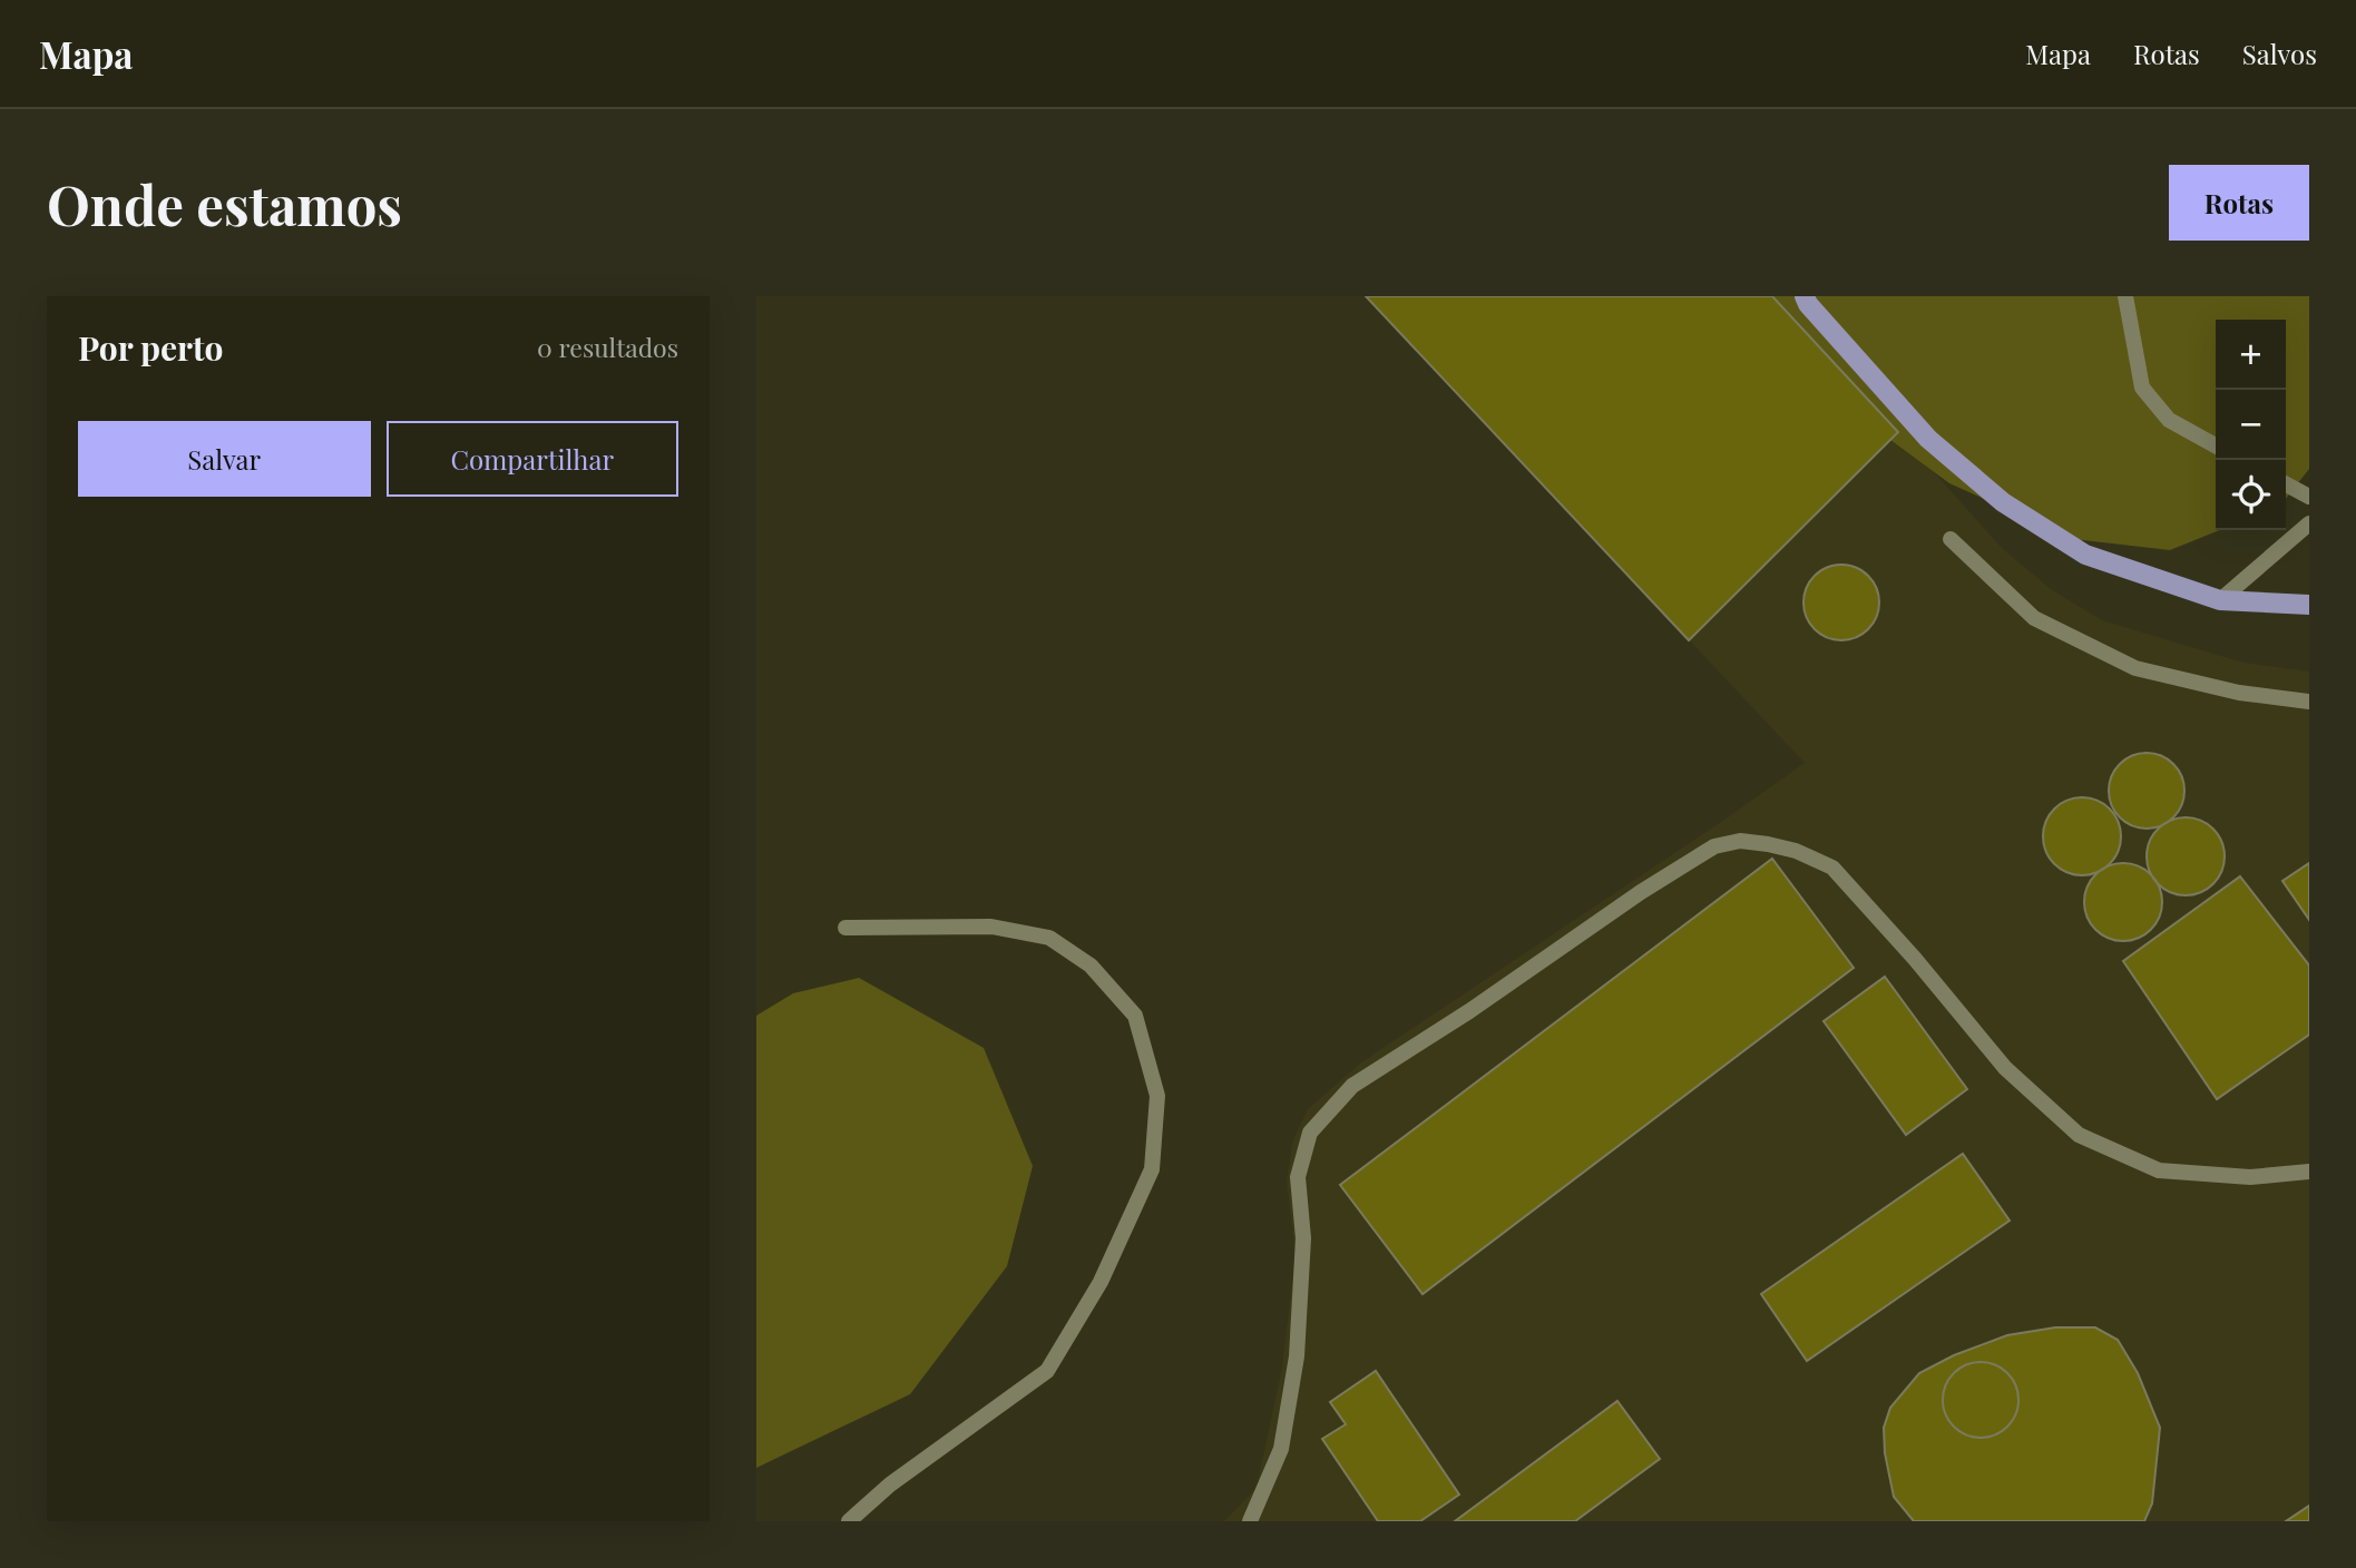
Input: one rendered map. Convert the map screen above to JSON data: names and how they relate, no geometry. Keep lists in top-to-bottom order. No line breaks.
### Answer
{"page":{"header":"Mapa","nav":["Mapa","Rotas","Salvos"],"buttons":["Rotas",["Salvar","Compartilhar"]],"title":"Onde estamos","heading":["Por perto","0 resultados"],"map_buttons":["+","−"]}}
